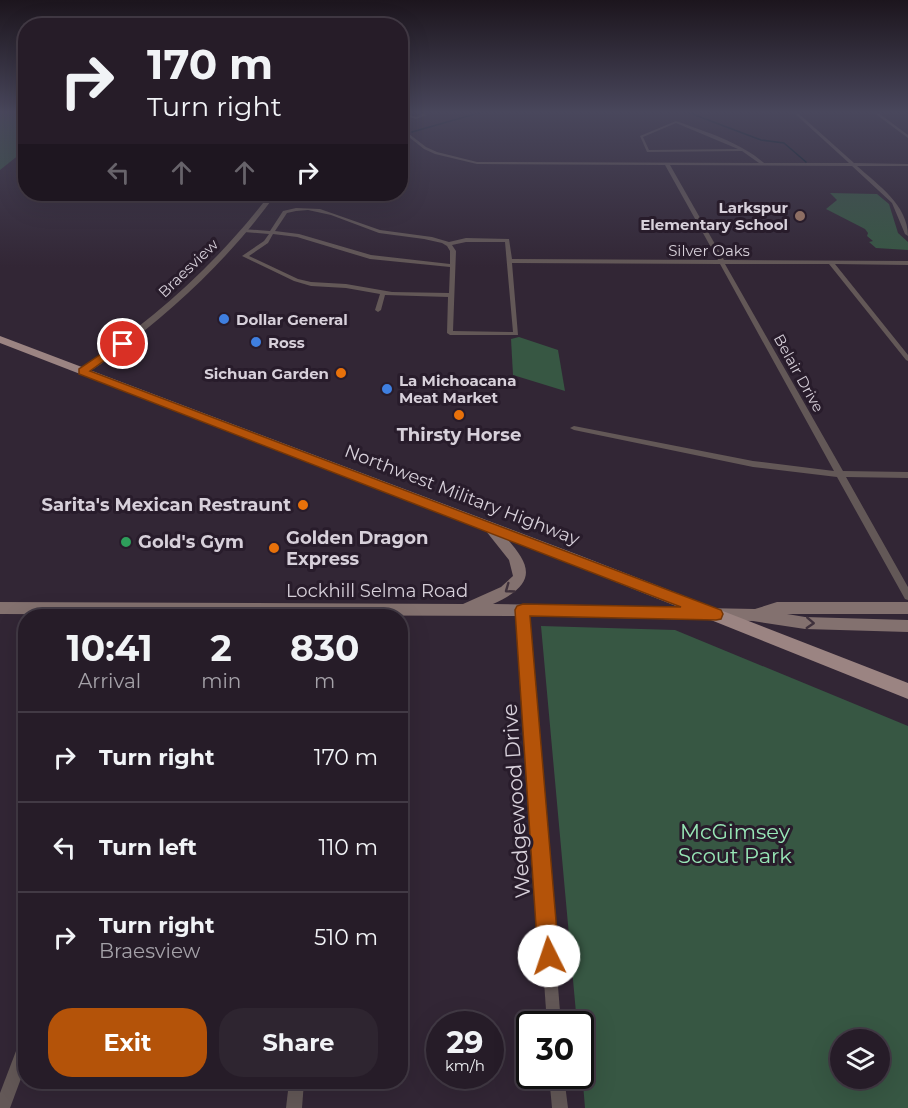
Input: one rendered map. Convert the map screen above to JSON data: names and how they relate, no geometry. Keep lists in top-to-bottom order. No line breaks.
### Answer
{"streets":{"main road":["Northwest Military Highway","Lockhill Selma Road"],"street":["Silver Oaks","Braesview","Belair Drive","Wedgewood Drive"]},"crossings":[["Silver Oaks","Belair Drive"],["Braesview","Northwest Military Highway"],["Northwest Military Highway","Lockhill Selma Road"],["Lockhill Selma Road","Wedgewood Drive"]],"parks":["McGimsey Scout Park"],"places":["Larkspur Elementary School","Dollar General","Ross","Sichuan Garden","La Michoacana Meat Market","Thirsty Horse","Sarita's Mexican Restraunt","Gold's Gym","Golden Dragon Express"],"page":{"turn":["170 m","Turn right"],"eta":["10:41","Arrival","2","min","830","m"],"list":[{"name":"Turn right","value":"170 m"},{"name":"Turn left","value":"110 m"},{"name":"Turn right","note":"Braesview","value":"510 m"}],"buttons":["Exit","Share"],"speed":"29 km/h","limit":"30"}}
